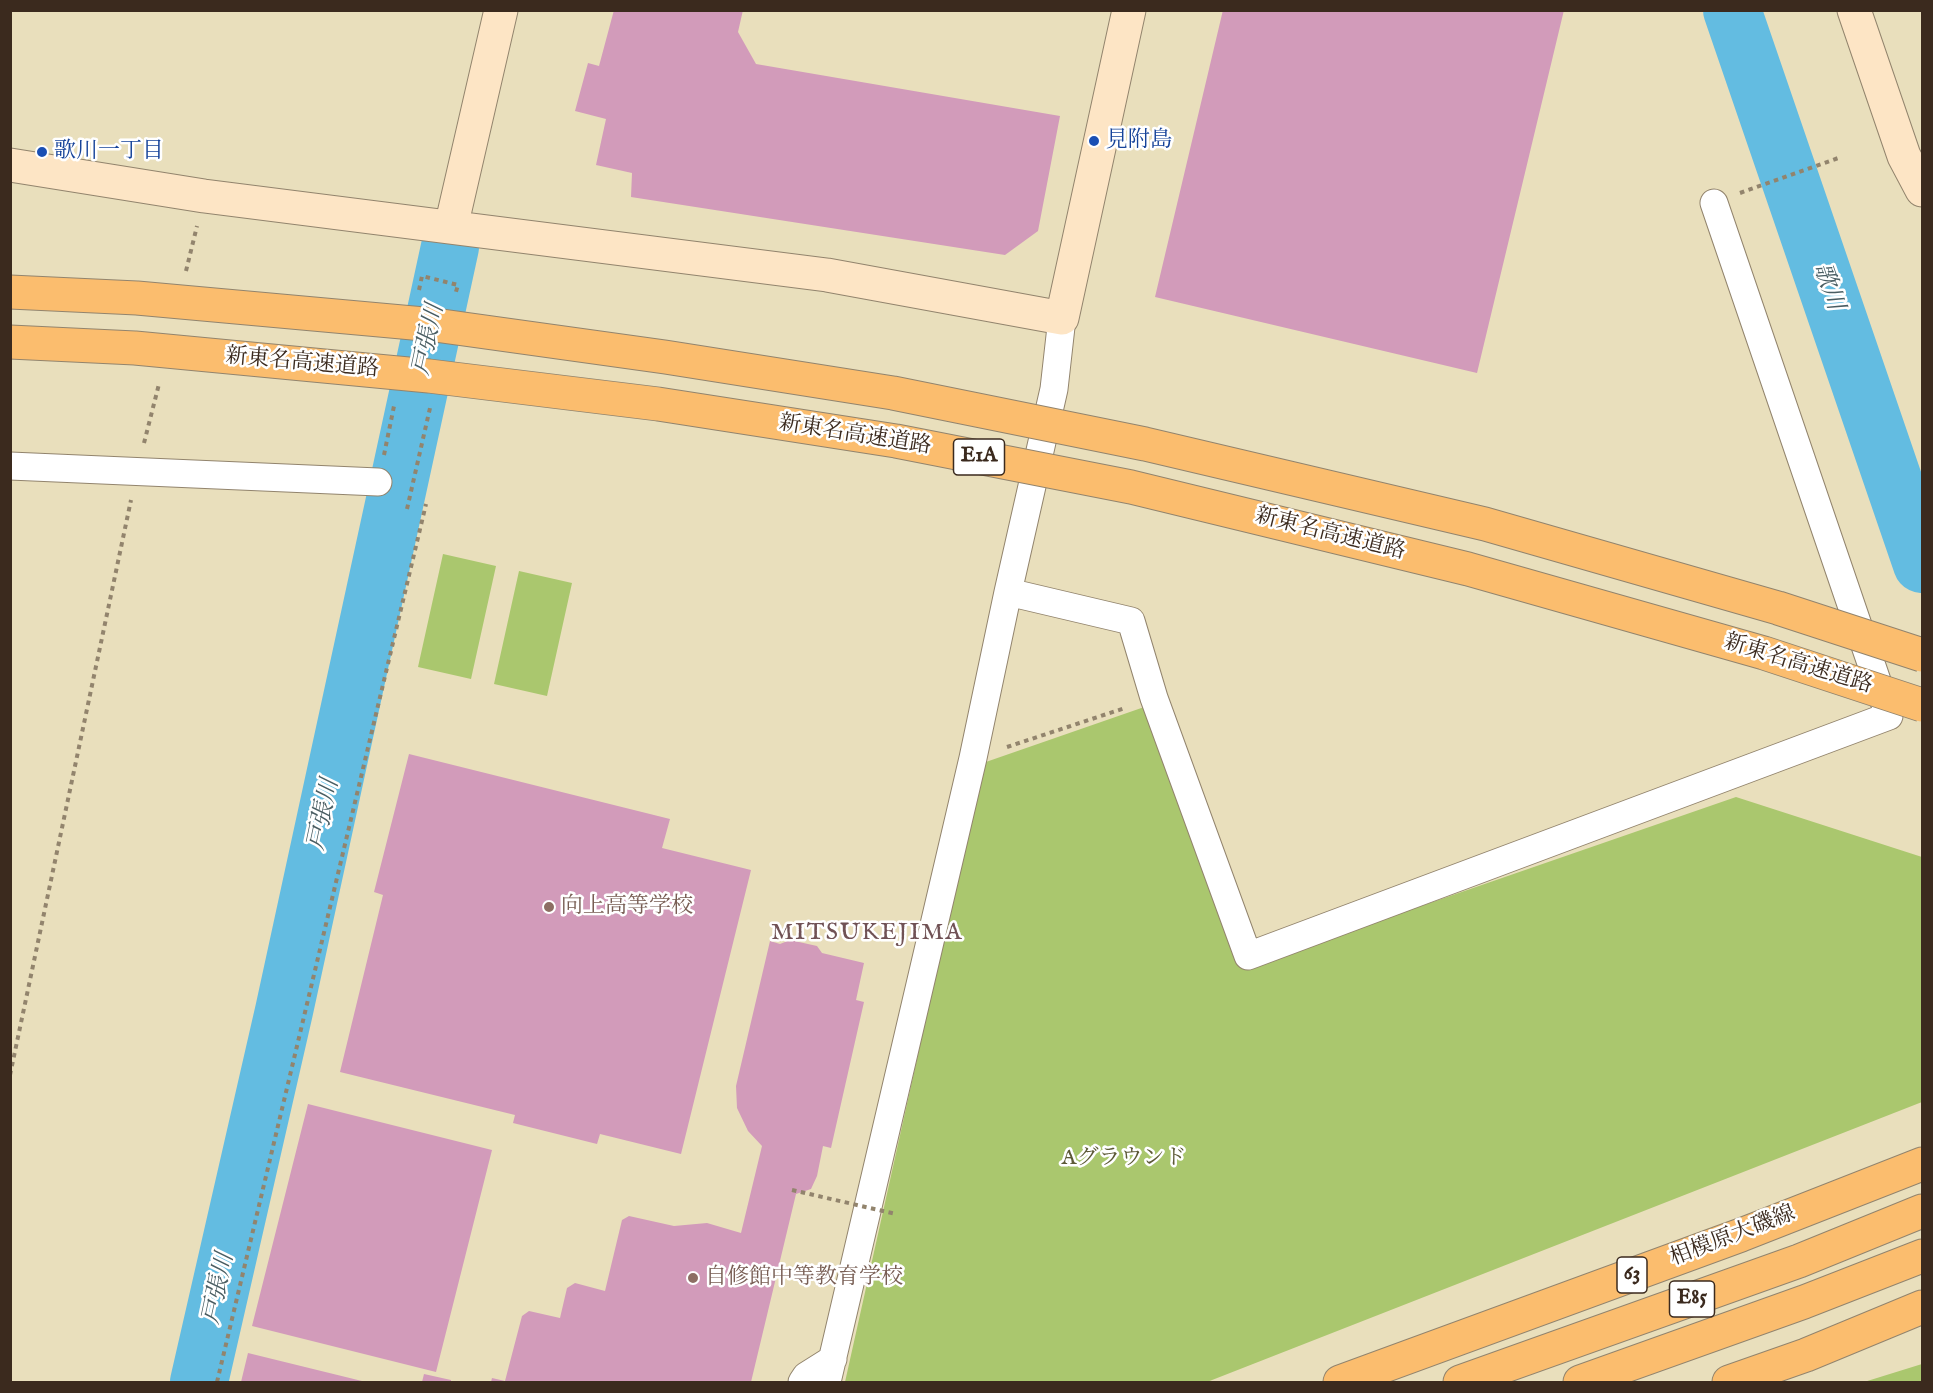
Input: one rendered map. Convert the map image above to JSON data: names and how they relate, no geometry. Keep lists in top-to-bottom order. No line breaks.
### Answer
{"streets":{"main road":["新東名高速道路","E1A","相模原大磯線","63","E85"]},"districts":["MITSUKEJIMA"],"water":["歌川","戸張川"],"parks":["Aグラウンド"],"places":["見附島","歌川一丁目","向上高等学校","自修館中等教育学校"]}
